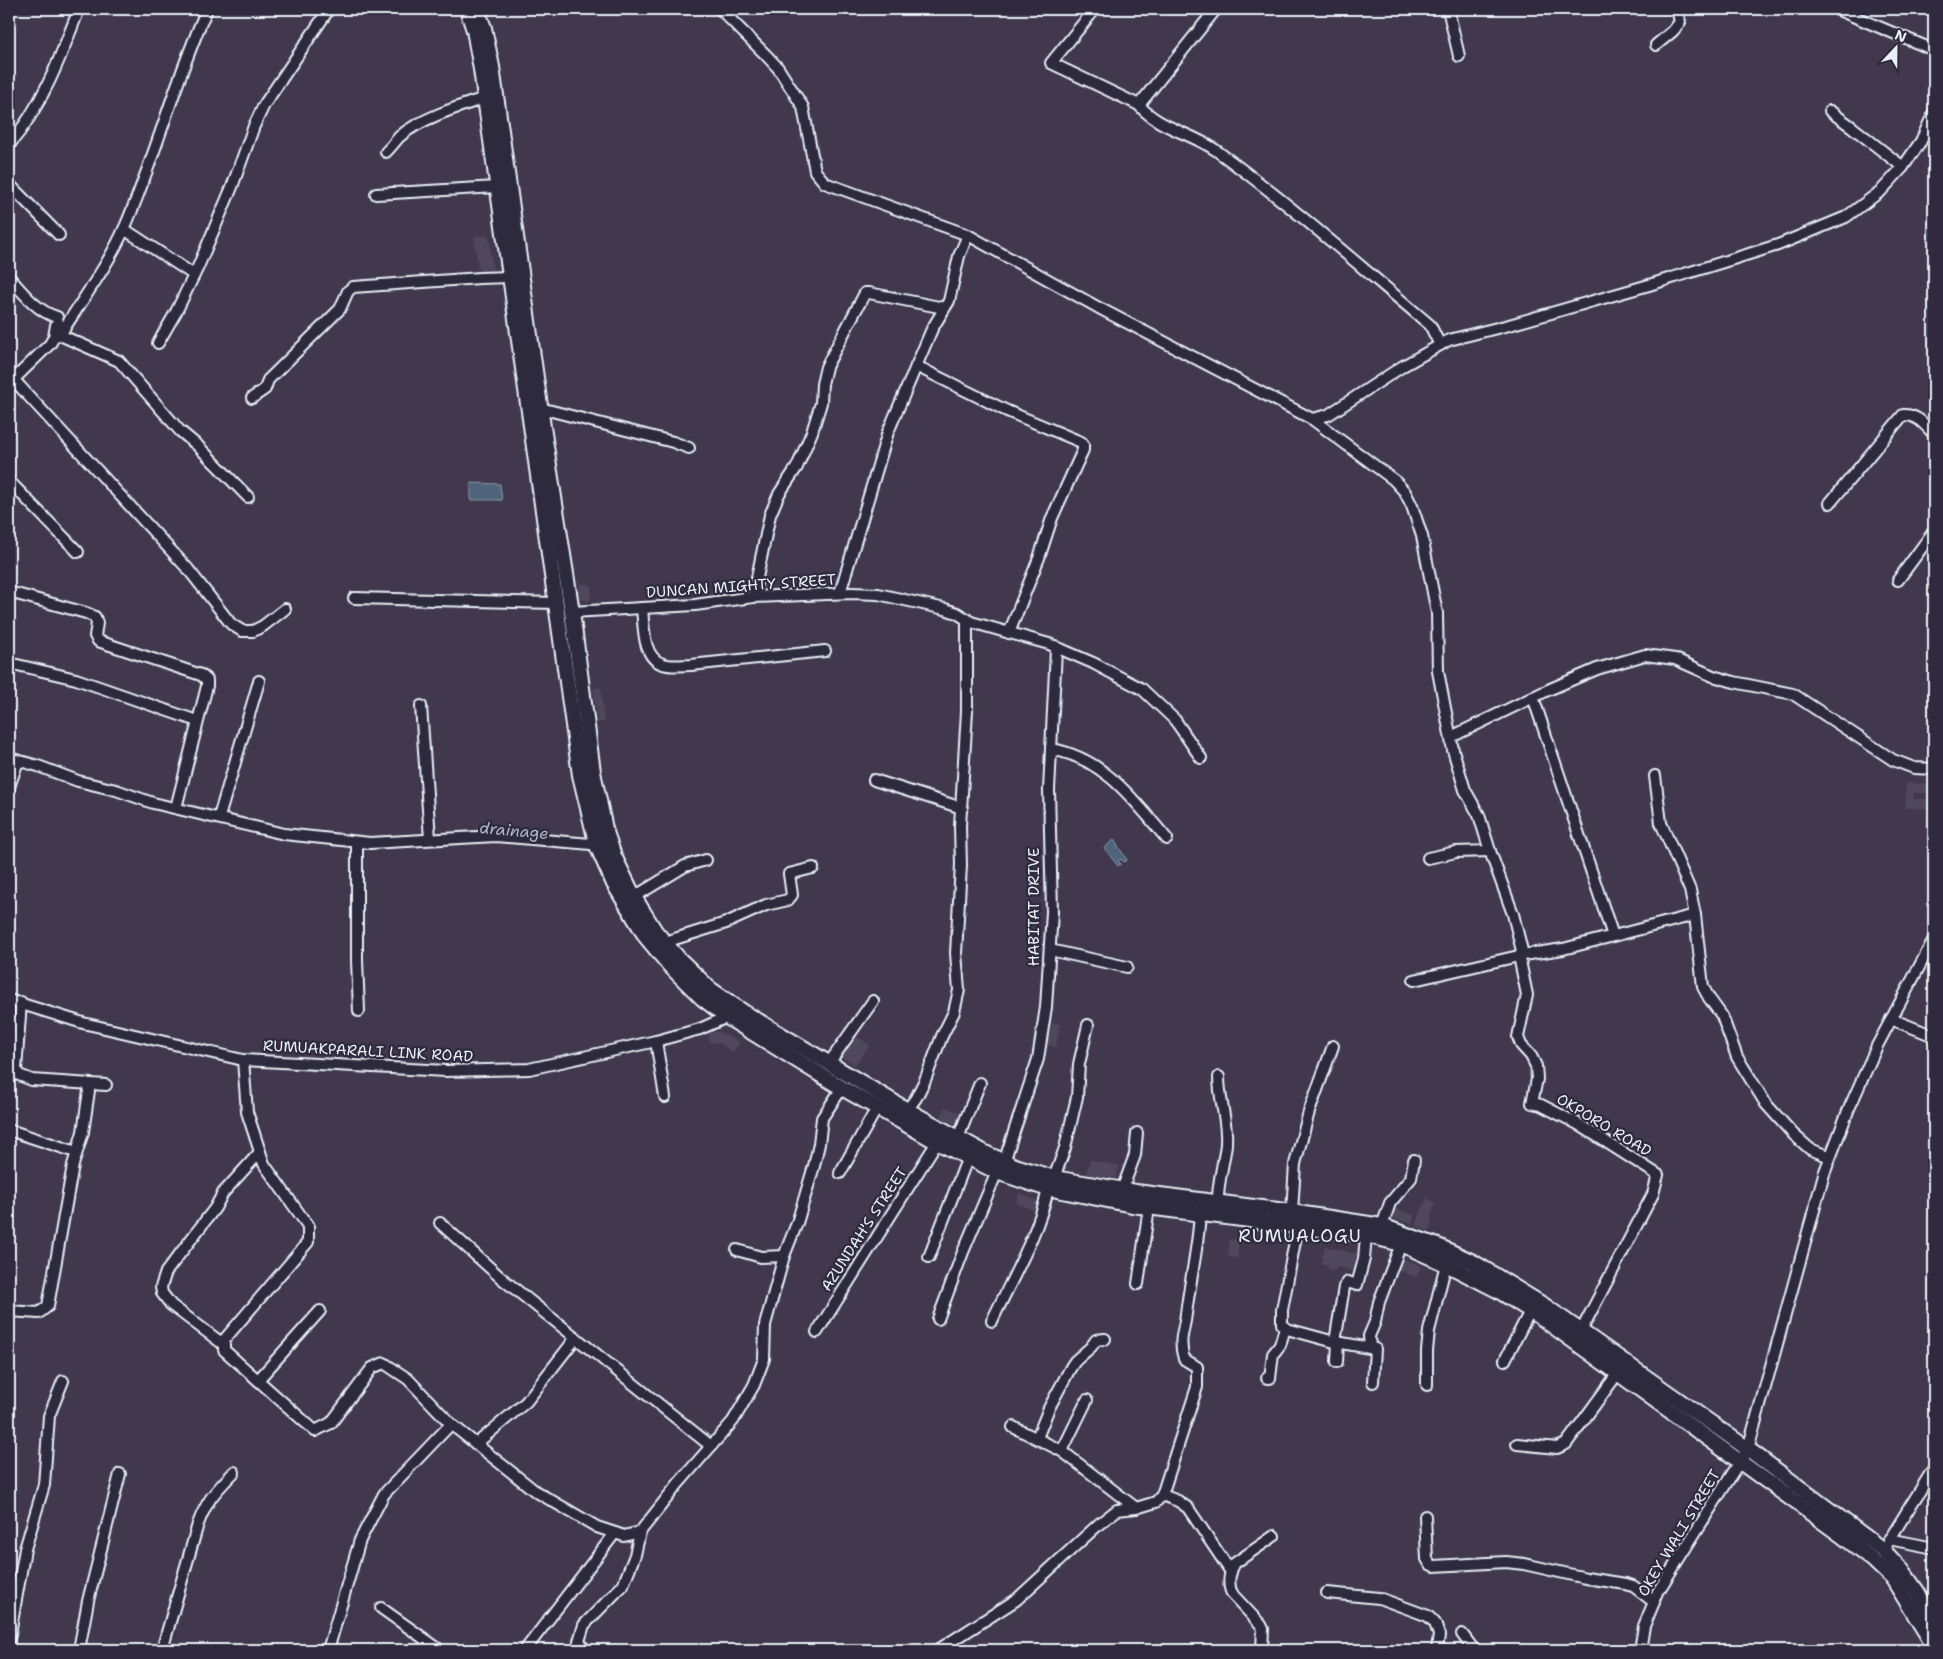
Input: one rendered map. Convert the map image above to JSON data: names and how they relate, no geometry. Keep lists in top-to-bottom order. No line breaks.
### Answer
{"streets":{"street":["DUNCAN MIGHTY STREET","HABITAT DRIVE","RUMUAKPARALI LINK ROAD","OKPORO ROAD","AZUNDAH'S STREET","OKEY WALI STREET"]},"crossings":[["DUNCAN MIGHTY STREET","HABITAT DRIVE"]],"districts":["RUMUALOGU"],"water":["drainage"],"north":"top"}
